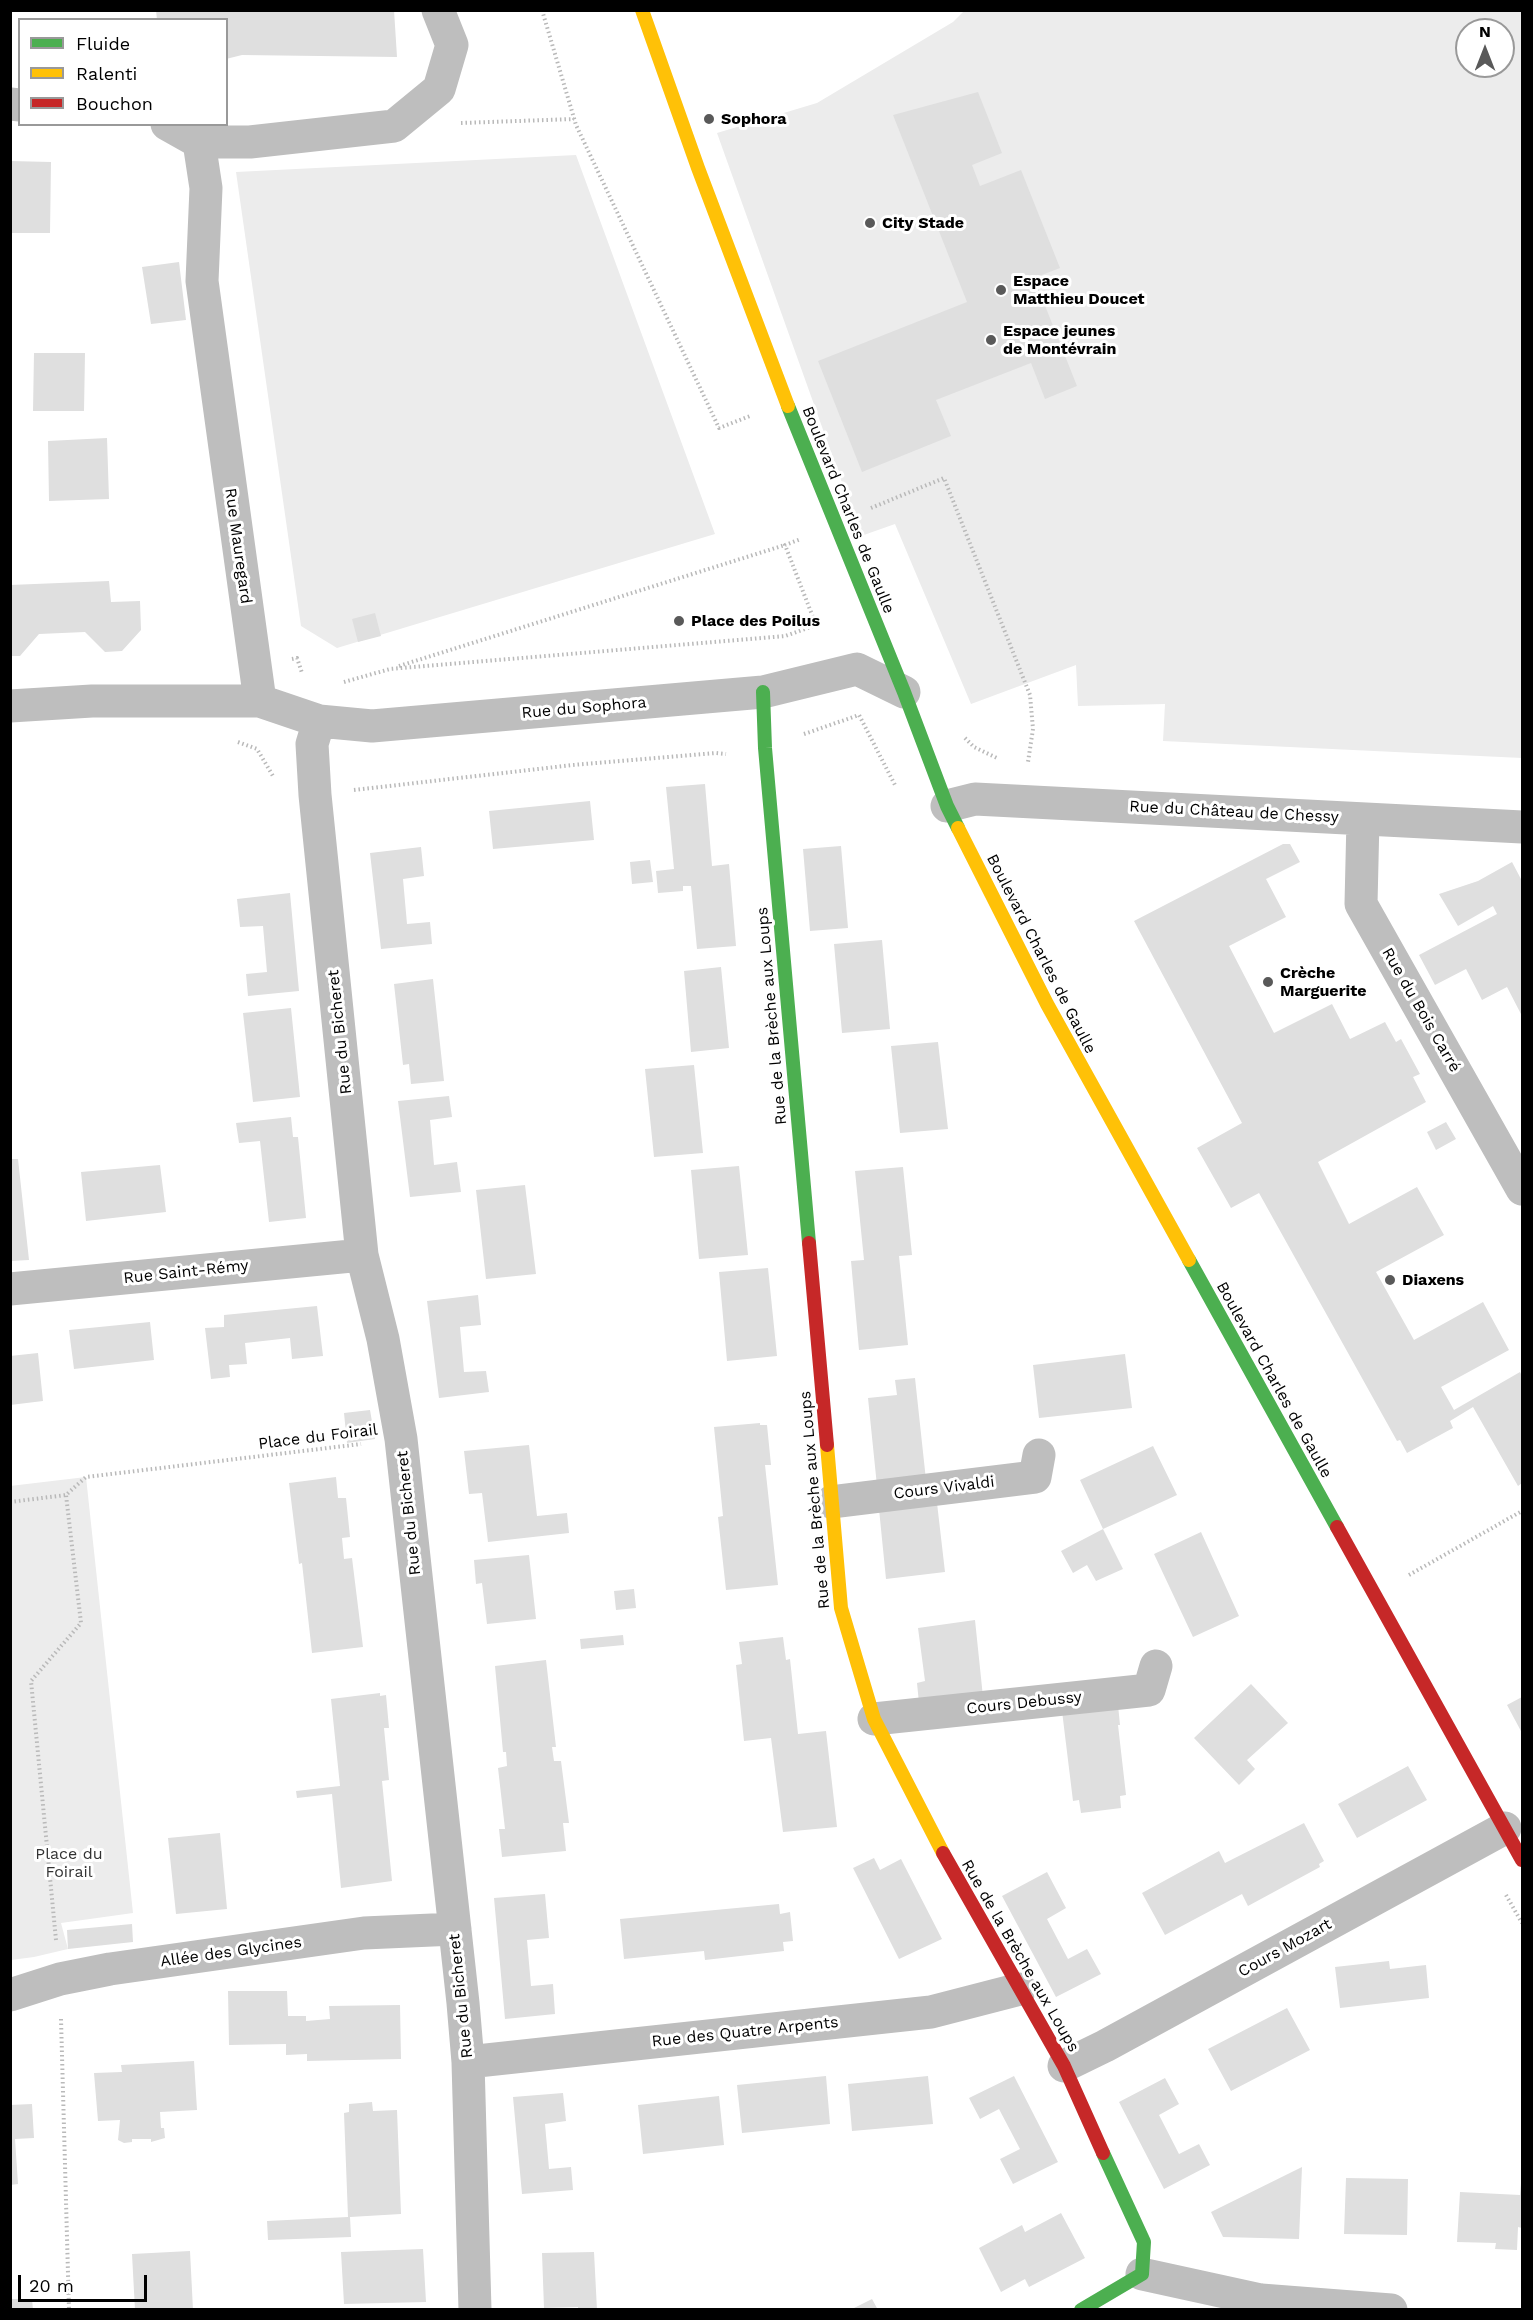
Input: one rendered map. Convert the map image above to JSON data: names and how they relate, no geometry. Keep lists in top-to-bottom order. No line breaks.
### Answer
{"streets":{"street":["Boulevard Charles de Gaulle","Rue Mauregard","Rue du Sophora","Rue du Château de Chessy","Rue du Bois Carré","Rue de la Brèche aux Loups","Rue du Bicheret","Rue Saint-Rémy","Cours Vivaldi","Cours Debussy","Cours Mozart","Allée des Glycines","Rue des Quatre Arpents"],"path":["Place du Foirail"]},"crossings":[["Boulevard Charles de Gaulle","Rue du Sophora"],["Boulevard Charles de Gaulle","Rue du Château de Chessy"],["Boulevard Charles de Gaulle","Cours Mozart"],["Rue Mauregard","Rue du Sophora"],["Rue du Sophora","Rue de la Brèche aux Loups"],["Rue du Sophora","Rue du Bicheret"],["Rue du Château de Chessy","Rue du Bois Carré"],["Rue de la Brèche aux Loups","Cours Vivaldi"],["Rue de la Brèche aux Loups","Cours Debussy"],["Rue de la Brèche aux Loups","Cours Mozart"],["Rue de la Brèche aux Loups","Rue des Quatre Arpents"],["Rue du Bicheret","Rue Saint-Rémy"],["Rue du Bicheret","Place du Foirail"],["Rue du Bicheret","Allée des Glycines"],["Rue du Bicheret","Rue des Quatre Arpents"]],"parks":["Place du Foirail"],"places":["Sophora","City Stade","Espace Matthieu Doucet","Espace jeunes de Montévrain","Place des Poilus","Crèche Marguerite","Diaxens"],"legend":["Fluide","Ralenti","Bouchon"],"scale_bar":"20 m","north":"top"}
